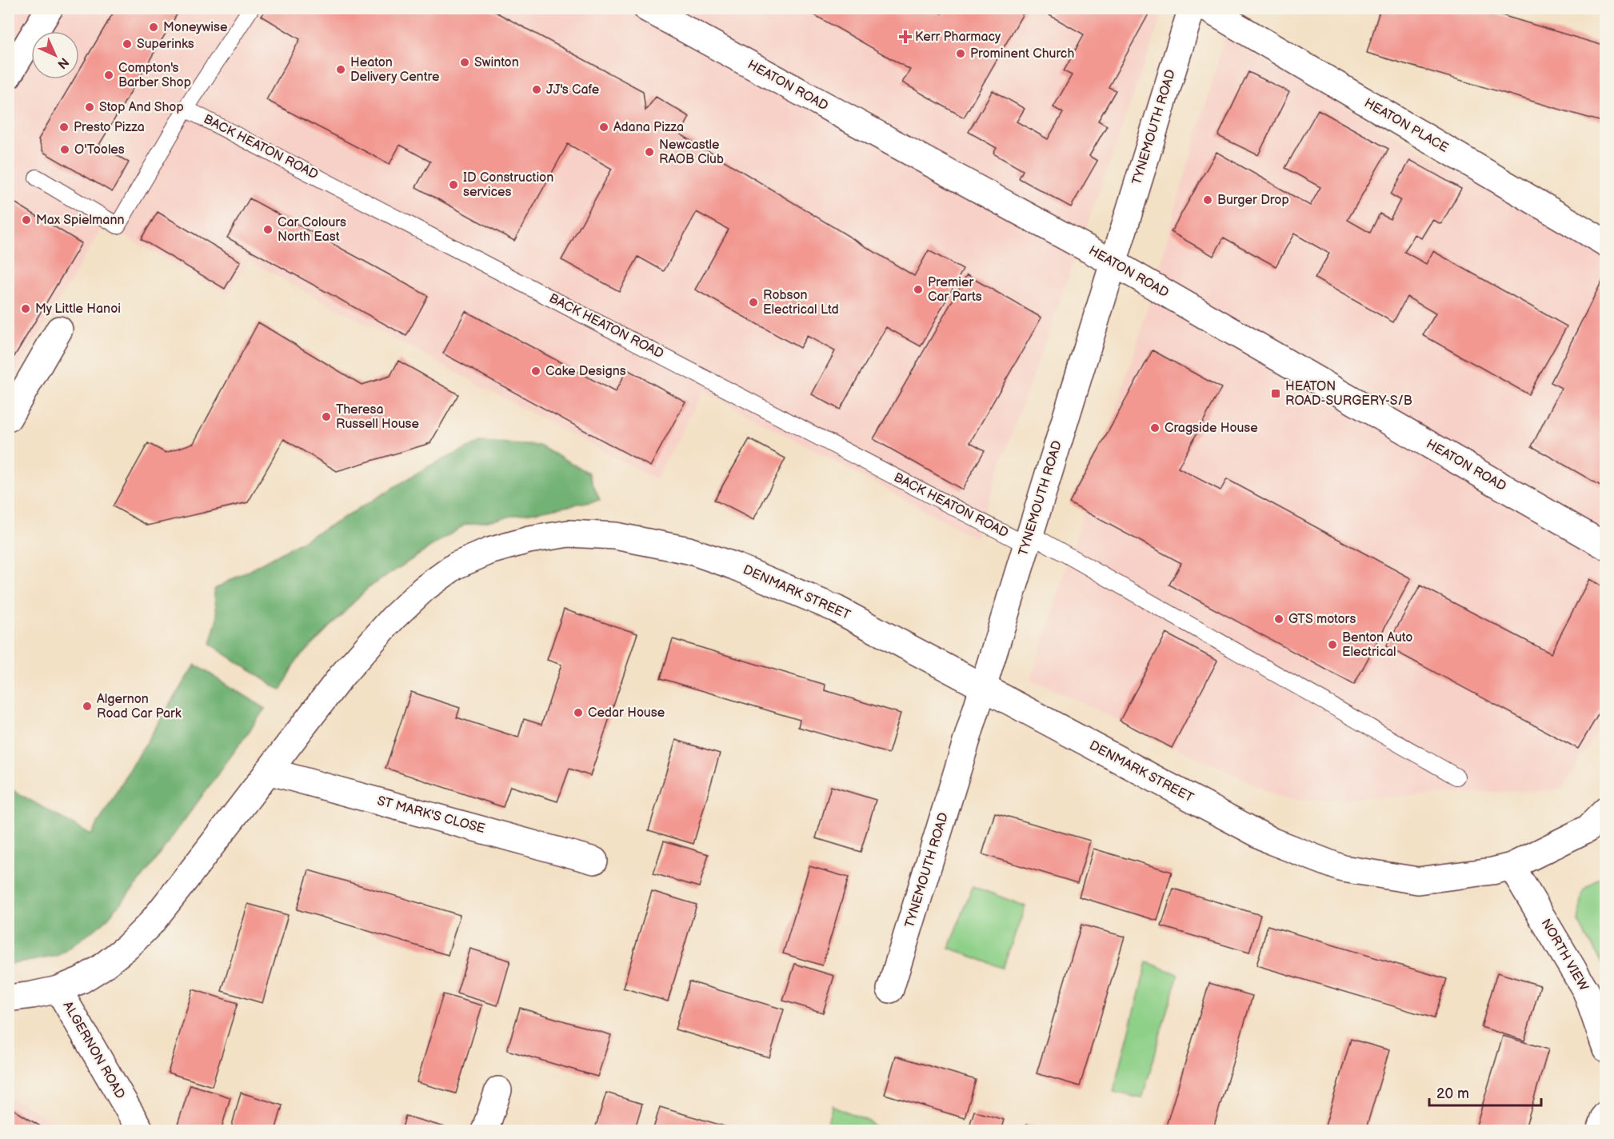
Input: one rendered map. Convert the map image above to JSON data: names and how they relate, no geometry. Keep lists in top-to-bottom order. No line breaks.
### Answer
{"streets":{"street":["HEATON ROAD","HEATON PLACE","TYNEMOUTH ROAD","DENMARK STREET","ST MARK'S CLOSE","NORTH VIEW","ALGERNON ROAD"],"lane":["BACK HEATON ROAD"]},"crossings":[["HEATON ROAD","TYNEMOUTH ROAD"],["TYNEMOUTH ROAD","BACK HEATON ROAD"],["TYNEMOUTH ROAD","DENMARK STREET"],["DENMARK STREET","ST MARK'S CLOSE"],["DENMARK STREET","NORTH VIEW"],["DENMARK STREET","ALGERNON ROAD"]],"places":{"other":["Moneywise","Superinks","Prominent Church","Swinton","Heaton Delivery Centre","Compton's Barber Shop","JJ's Cafe","Stop And Shop","Presto Pizza","Adana Pizza","O'Tooles","Newcastle RAOB Club","ID Construction services","Burger Drop","Max Spielmann","Car Colours North East","Premier Car Parts","Robson Electrical Ltd","My Little Hanoi","Cake Designs","Theresa Russell House","Cragside House","GTS motors","Benton Auto Electrical","Algernon Road Car Park","Cedar House"],"health":["Kerr Pharmacy"],"transit":["HEATON ROAD-SURGERY-S/B"]},"scale_bar":"20 m","north":"bottom right"}
